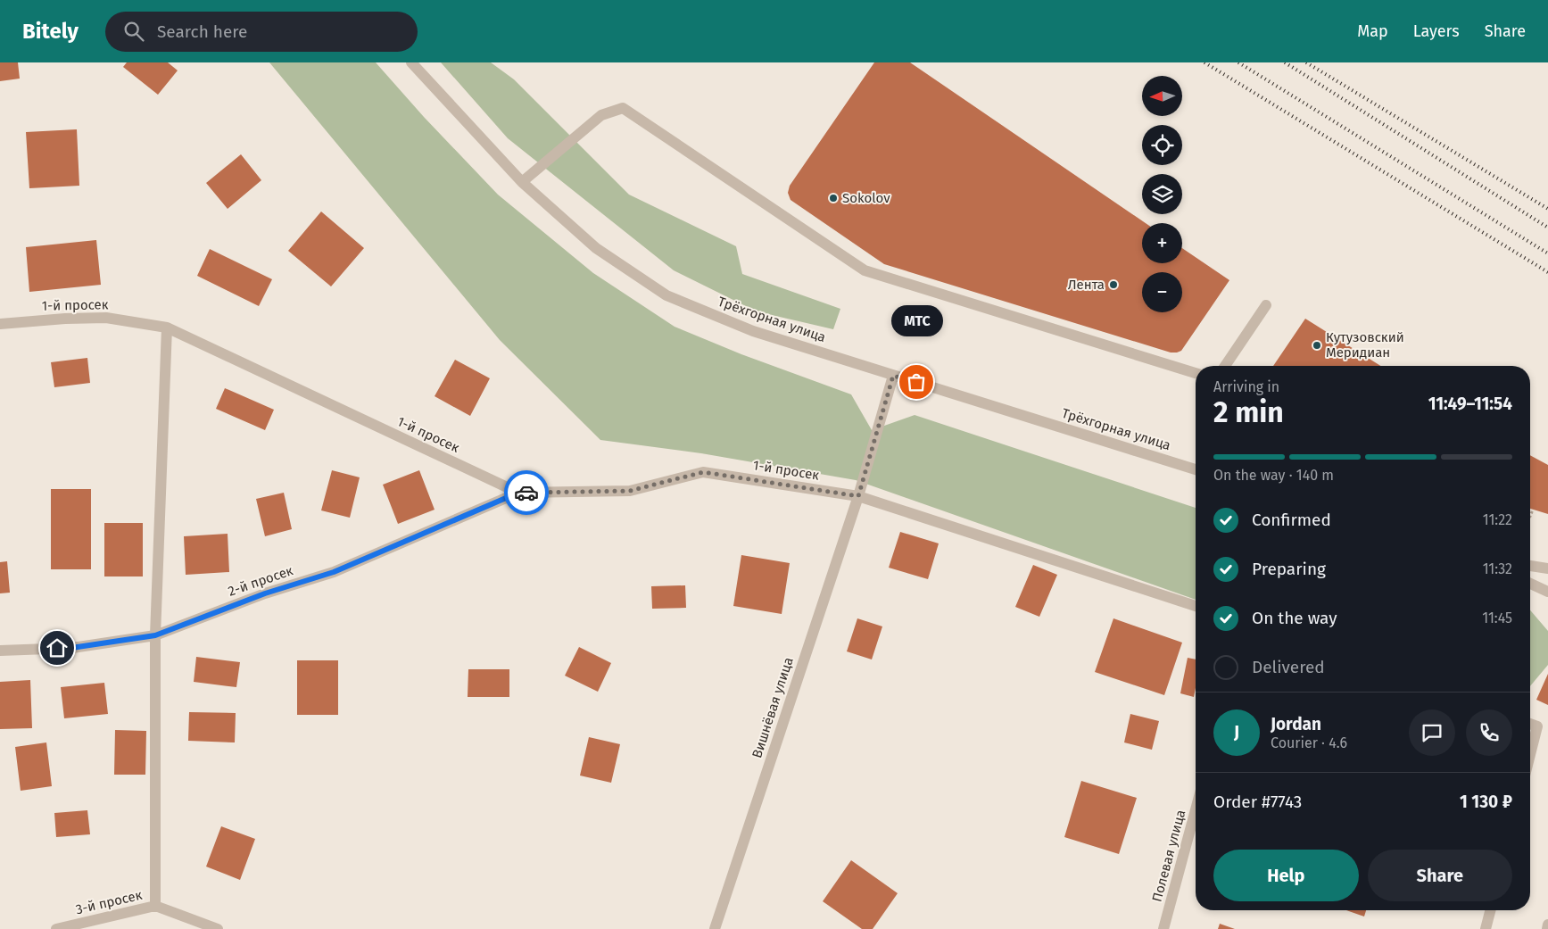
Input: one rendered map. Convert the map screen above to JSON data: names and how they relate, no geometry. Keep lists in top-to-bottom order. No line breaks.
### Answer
{"streets":{"street":["1-й просек","Трёхгорная улица","2-й просек","Вишнёвая улица","Полевая улица","3-й просек"]},"crossings":[["1-й просек","2-й просек"],["1-й просек","Вишнёвая улица"],["Трёхгорная улица","Вишнёвая улица"]],"places":["Sokolov","Лента","Кутузовский Меридиан","МТС"],"north":"left","page":{"header":"Bitely","search":"Search here","nav":["Map","Layers","Share"],"map_buttons":["+","−"],"bubble":"МТС","heading":["2 min","Arriving in","11:49–11:54"],"panel":["Jordan","Courier · 4.6","Order #7743","1 130 ₽"],"bar":"On the way · 140 m","list":[["Confirmed","11:22"],["Preparing","11:32"],["On the way","11:45"],"Delivered"],"round":"J","buttons":["Help","Share"]}}
